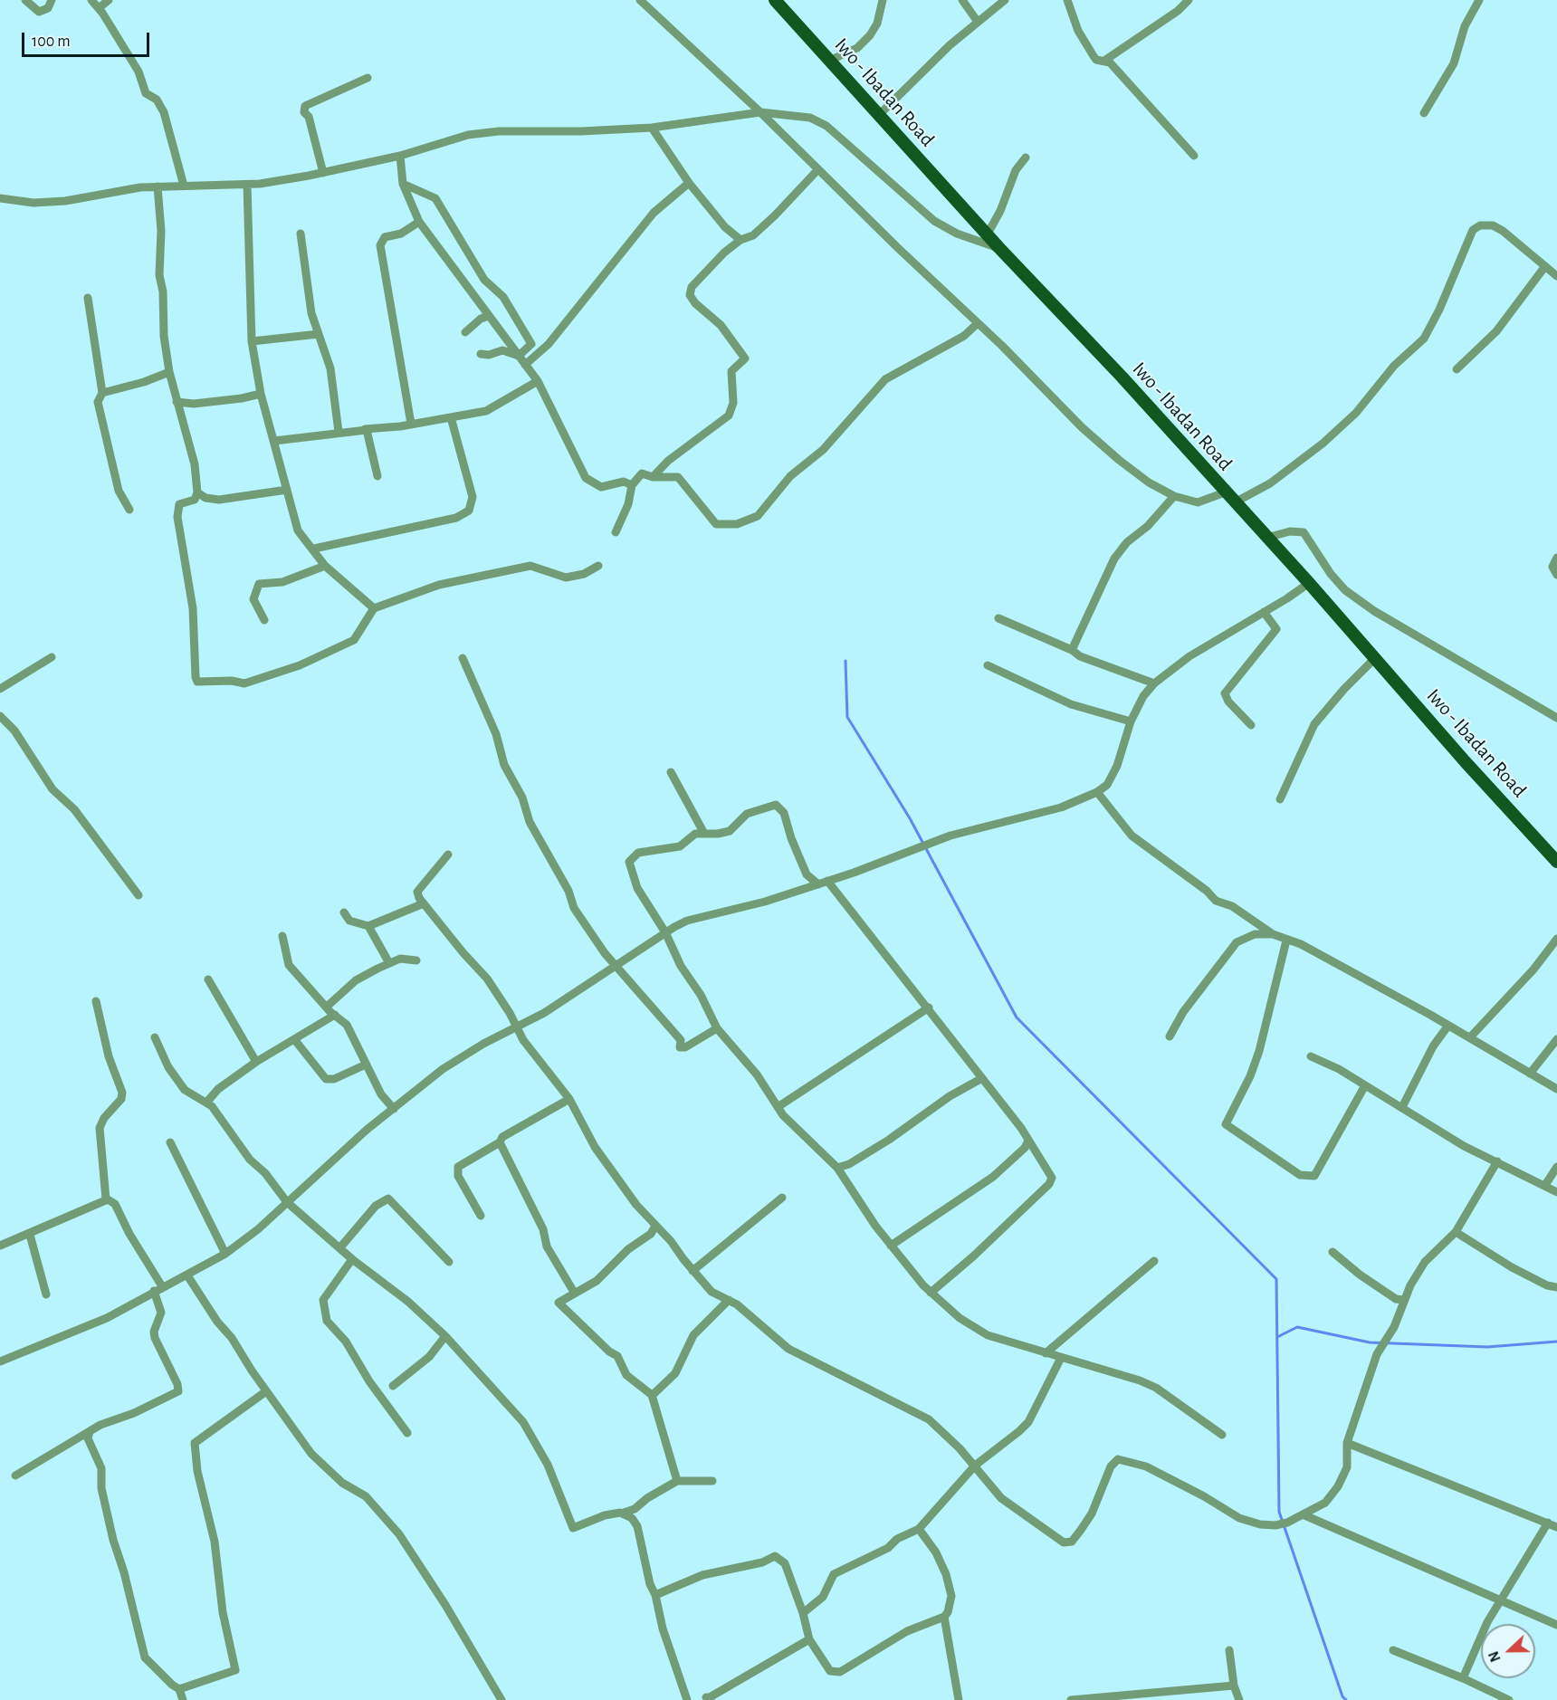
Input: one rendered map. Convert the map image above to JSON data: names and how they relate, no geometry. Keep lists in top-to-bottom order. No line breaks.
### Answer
{"streets":{"main road":["Iwo - Ibadan Road"]},"scale_bar":"100 m","north":"left"}
